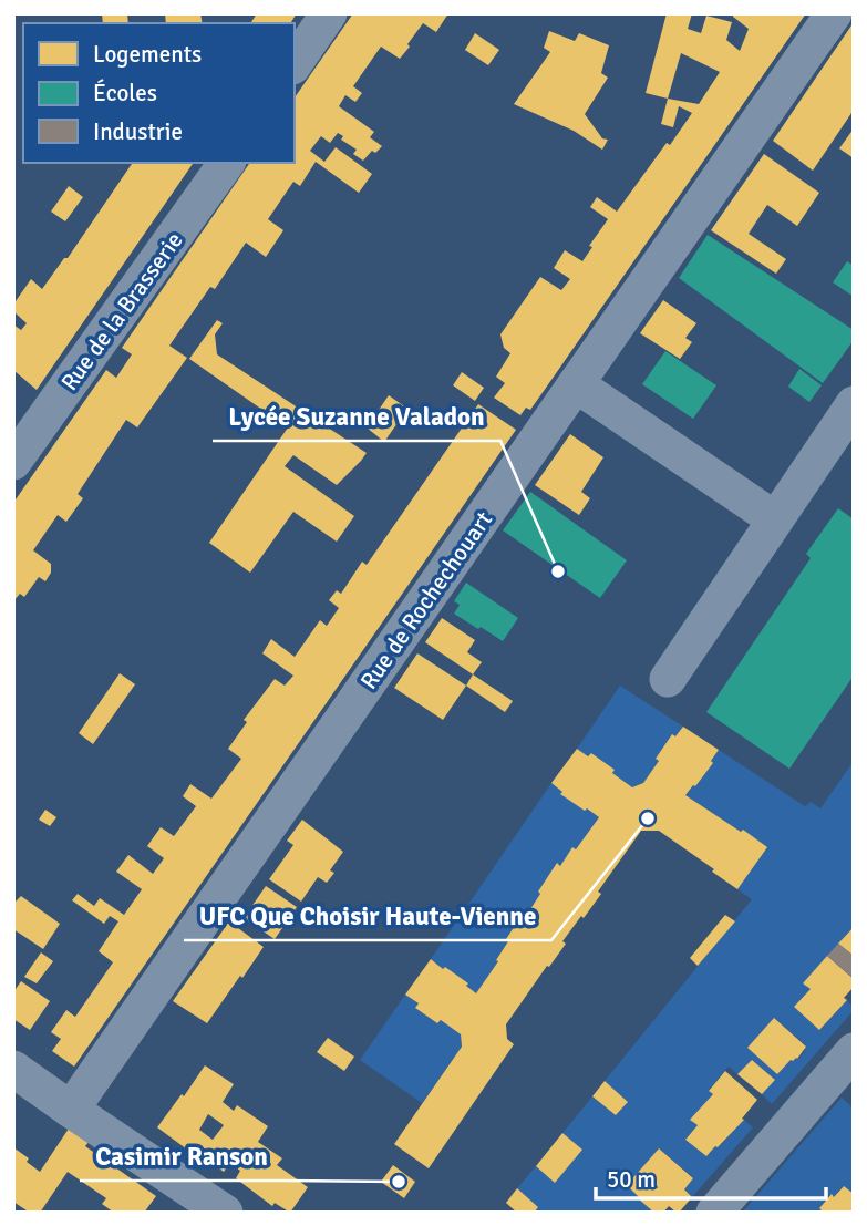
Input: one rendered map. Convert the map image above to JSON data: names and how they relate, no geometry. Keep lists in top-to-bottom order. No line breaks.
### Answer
{"streets":{"street":["Rue de la Brasserie","Rue de Rochechouart"]},"places":["Lycée Suzanne Valadon","UFC Que Choisir Haute-Vienne","Casimir Ranson"],"legend":["Logements","Écoles","Industrie"],"scale_bar":"50 m"}
